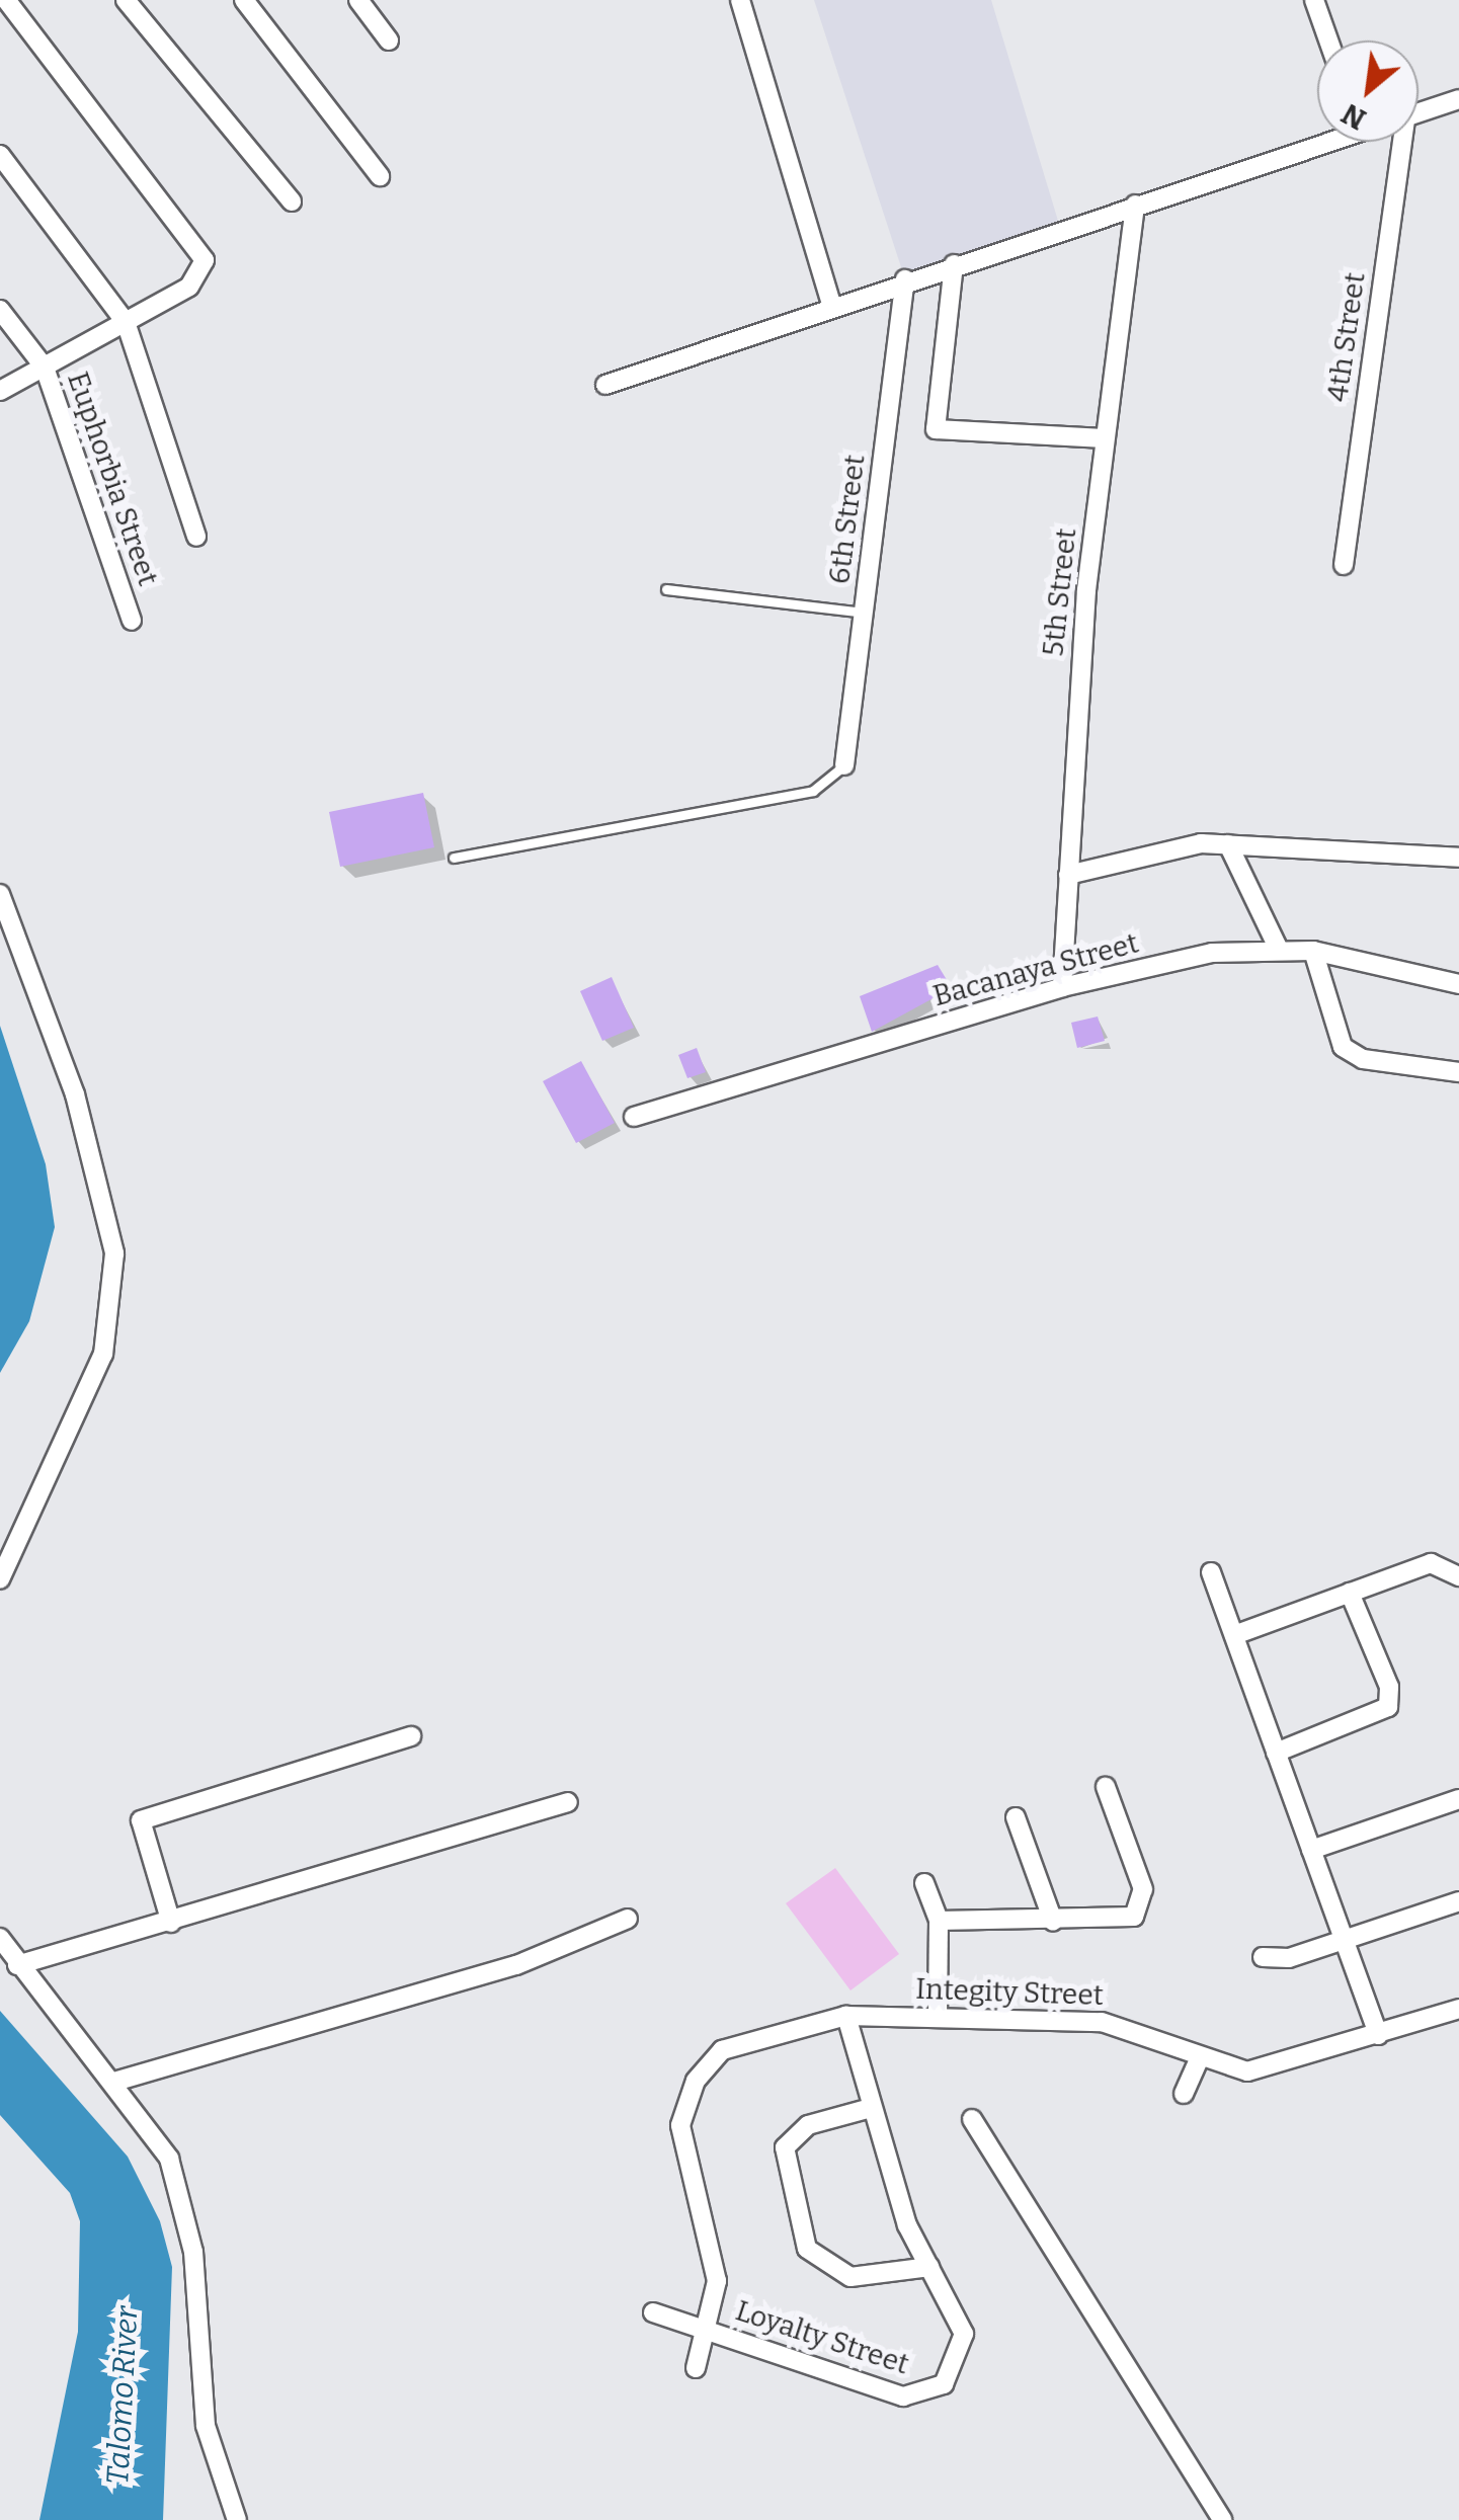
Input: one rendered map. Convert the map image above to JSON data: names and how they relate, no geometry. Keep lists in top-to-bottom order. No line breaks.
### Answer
{"streets":{"street":["4th Street","Euphorbia Street","6th Street","5th Street","Bacanaya Street","Integity Street","Loyalty Street"]},"crossings":[["5th Street","Bacanaya Street"],["Integity Street","Loyalty Street"]],"water":["Talomo River"],"north":"bottom left"}
